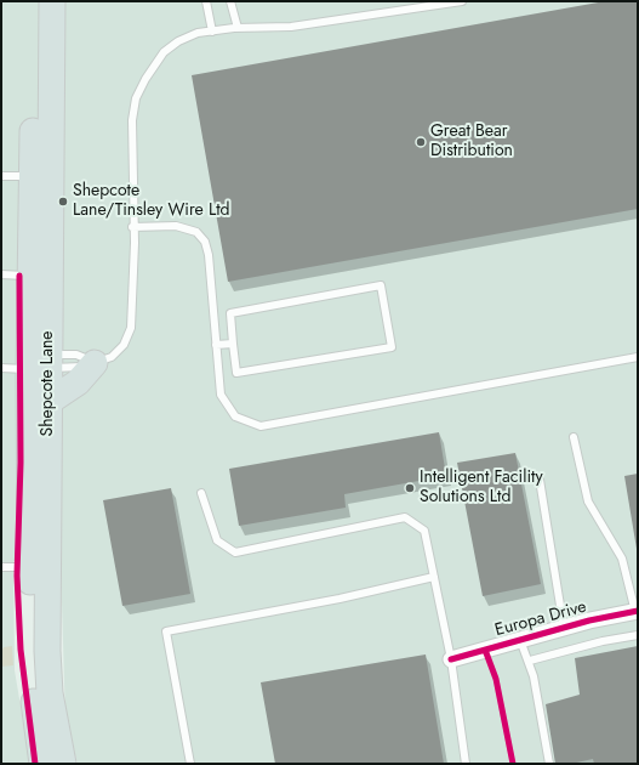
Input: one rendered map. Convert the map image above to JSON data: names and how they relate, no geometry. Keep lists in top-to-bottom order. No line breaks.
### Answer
{"streets":{"highway":["Shepcote Lane"],"street":["Europa Drive"]},"places":["Great Bear Distribution","Shepcote Lane/Tinsley Wire Ltd","Intelligent Facility Solutions Ltd"]}
